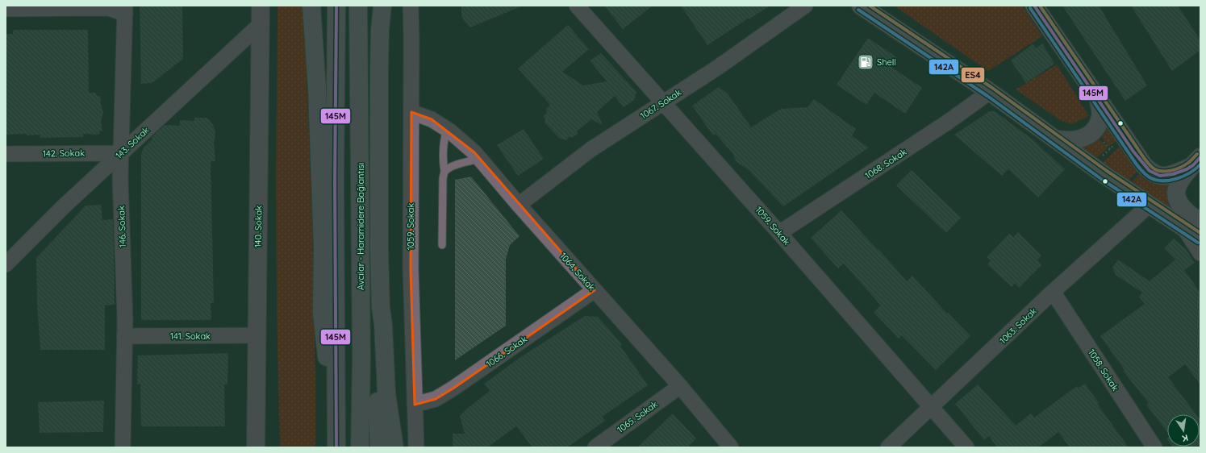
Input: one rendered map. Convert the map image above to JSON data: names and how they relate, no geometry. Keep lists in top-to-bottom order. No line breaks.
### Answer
{"streets":{"highway":["Avcılar - Haramidere Bağlantısı"],"street":["1067. Sokak","143. Sokak","142. Sokak","1068. Sokak","1059. Sokak","146. Sokak","140. Sokak","1064. Sokak","1063. Sokak","141. Sokak","1066. Sokak","1058. Sokak","1065. Sokak"]},"crossings":[["1067. Sokak","1059. Sokak"],["1067. Sokak","1064. Sokak"],["143. Sokak","142. Sokak"],["143. Sokak","146. Sokak"],["143. Sokak","140. Sokak"],["142. Sokak","146. Sokak"],["1068. Sokak","1059. Sokak"],["1059. Sokak","1064. Sokak"],["1059. Sokak","1063. Sokak"],["1059. Sokak","1066. Sokak"],["146. Sokak","141. Sokak"],["140. Sokak","141. Sokak"],["1064. Sokak","1066. Sokak"],["1064. Sokak","1065. Sokak"],["1063. Sokak","1058. Sokak"]],"places":{"fuel station":["Shell"]},"lines":["transit line 145M","transit line ES4","transit line 142A"],"north":"bottom"}
